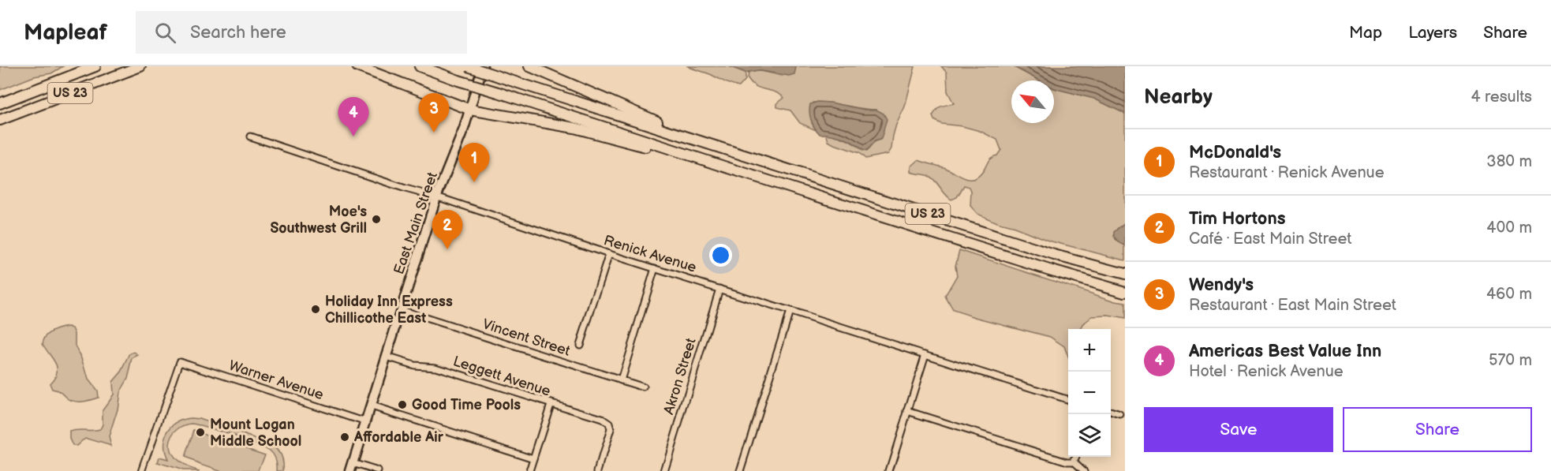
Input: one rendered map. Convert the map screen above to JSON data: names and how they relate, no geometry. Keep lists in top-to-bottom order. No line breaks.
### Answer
{"streets":{"highway":["US 23"],"main road":["East Main Street"],"street":["Renick Avenue","Vincent Street","Leggett Avenue","Akron Street","Warner Avenue"]},"crossings":[["East Main Street","Renick Avenue"],["East Main Street","Vincent Street"],["East Main Street","Leggett Avenue"],["East Main Street","Warner Avenue"],["Renick Avenue","Akron Street"]],"places":["Moe's Southwest Grill","Holiday Inn Express Chillicothe East","Good Time Pools","Mount Logan Middle School","Affordable Air"],"north":"top left","page":{"header":"Mapleaf","search":"Search here","nav":["Map","Layers","Share"],"heading":["Nearby","4 results"],"pins":["3","4","1","2"],"list":[{"mark":"1","name":"McDonald's","note":"Restaurant · Renick Avenue","value":"380 m"},{"mark":"2","name":"Tim Hortons","note":"Café · East Main Street","value":"400 m"},{"mark":"3","name":"Wendy's","note":"Restaurant · East Main Street","value":"460 m"},{"mark":"4","name":"Americas Best Value Inn","note":"Hotel · Renick Avenue","value":"570 m"}],"map_buttons":["+","−"],"buttons":["Save","Share"]}}
